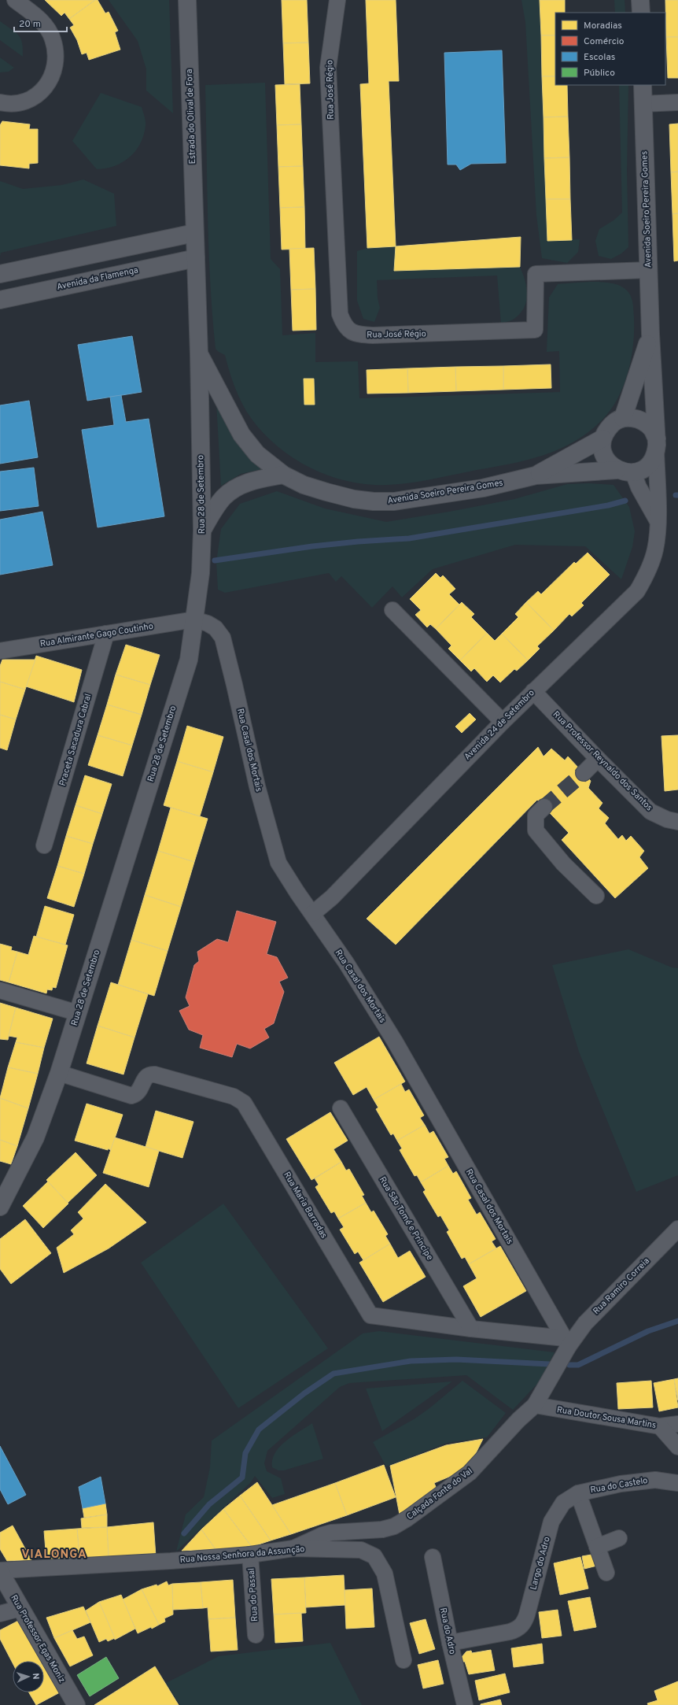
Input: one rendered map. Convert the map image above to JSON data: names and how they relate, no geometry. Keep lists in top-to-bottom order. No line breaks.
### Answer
{"streets":{"street":["Rua José Régio","Estrada do Olival de Fora","Avenida Soeiro Pereira Gomes","Avenida da Flamenga","Rua 28 de Setembro","Rua Almirante Gago Coutinho","Avenida 24 de Setembro","Praceta Sacadura Cabral","Rua Casal dos Mortais","Rua Professor Reynaldo dos Santos","Rua Maria Barradas","Rua São Tomé e Principe","Rua Ramiro Correia","Rua Doutor Sousa Martins","Rua do Castelo","Calçada Fonte do Val","Rua Nossa Senhora da Assunção","Largo do Adro","Rua do Passal","Rua do Adro","Rua Professor Egas Moniz"]},"crossings":[["Rua José Régio","Avenida Soeiro Pereira Gomes"],["Estrada do Olival de Fora","Avenida da Flamenga"],["Estrada do Olival de Fora","Rua 28 de Setembro"],["Avenida Soeiro Pereira Gomes","Rua 28 de Setembro"],["Avenida Soeiro Pereira Gomes","Avenida 24 de Setembro"],["Avenida da Flamenga","Rua 28 de Setembro"],["Rua 28 de Setembro","Rua Almirante Gago Coutinho"],["Rua 28 de Setembro","Rua Casal dos Mortais"],["Rua 28 de Setembro","Rua Maria Barradas"],["Rua Almirante Gago Coutinho","Praceta Sacadura Cabral"],["Rua Almirante Gago Coutinho","Rua Casal dos Mortais"],["Avenida 24 de Setembro","Rua Casal dos Mortais"],["Avenida 24 de Setembro","Rua Professor Reynaldo dos Santos"],["Rua Casal dos Mortais","Rua Maria Barradas"],["Rua Casal dos Mortais","Rua Ramiro Correia"],["Rua Casal dos Mortais","Calçada Fonte do Val"],["Rua Maria Barradas","Rua São Tomé e Principe"],["Rua Maria Barradas","Rua Ramiro Correia"],["Rua Maria Barradas","Calçada Fonte do Val"],["Rua Ramiro Correia","Calçada Fonte do Val"],["Rua Doutor Sousa Martins","Calçada Fonte do Val"],["Rua do Castelo","Largo do Adro"],["Calçada Fonte do Val","Rua Nossa Senhora da Assunção"],["Rua Nossa Senhora da Assunção","Rua do Passal"],["Rua Nossa Senhora da Assunção","Rua Professor Egas Moniz"],["Largo do Adro","Rua do Adro"]],"districts":["VIALONGA"],"legend":["Moradias","Comércio","Escolas","Público"],"scale_bar":"20 m","north":"right"}
